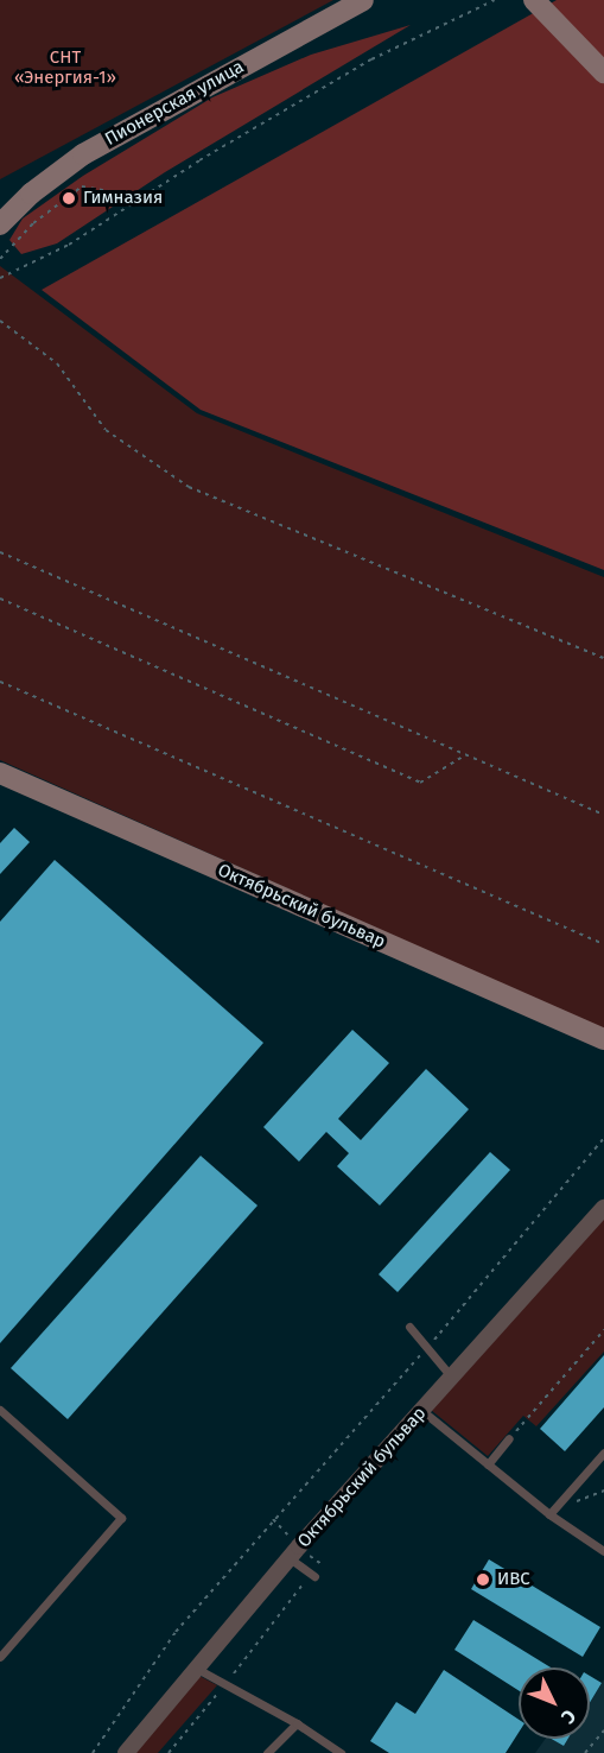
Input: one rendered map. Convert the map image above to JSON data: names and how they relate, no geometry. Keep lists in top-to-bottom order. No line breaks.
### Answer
{"streets":{"street":["Пионерская улица","Октябрьский бульвар"]},"parks":["СНТ «Энергия-1»"],"places":["Гимназия","ИВС"],"north":"bottom right"}
